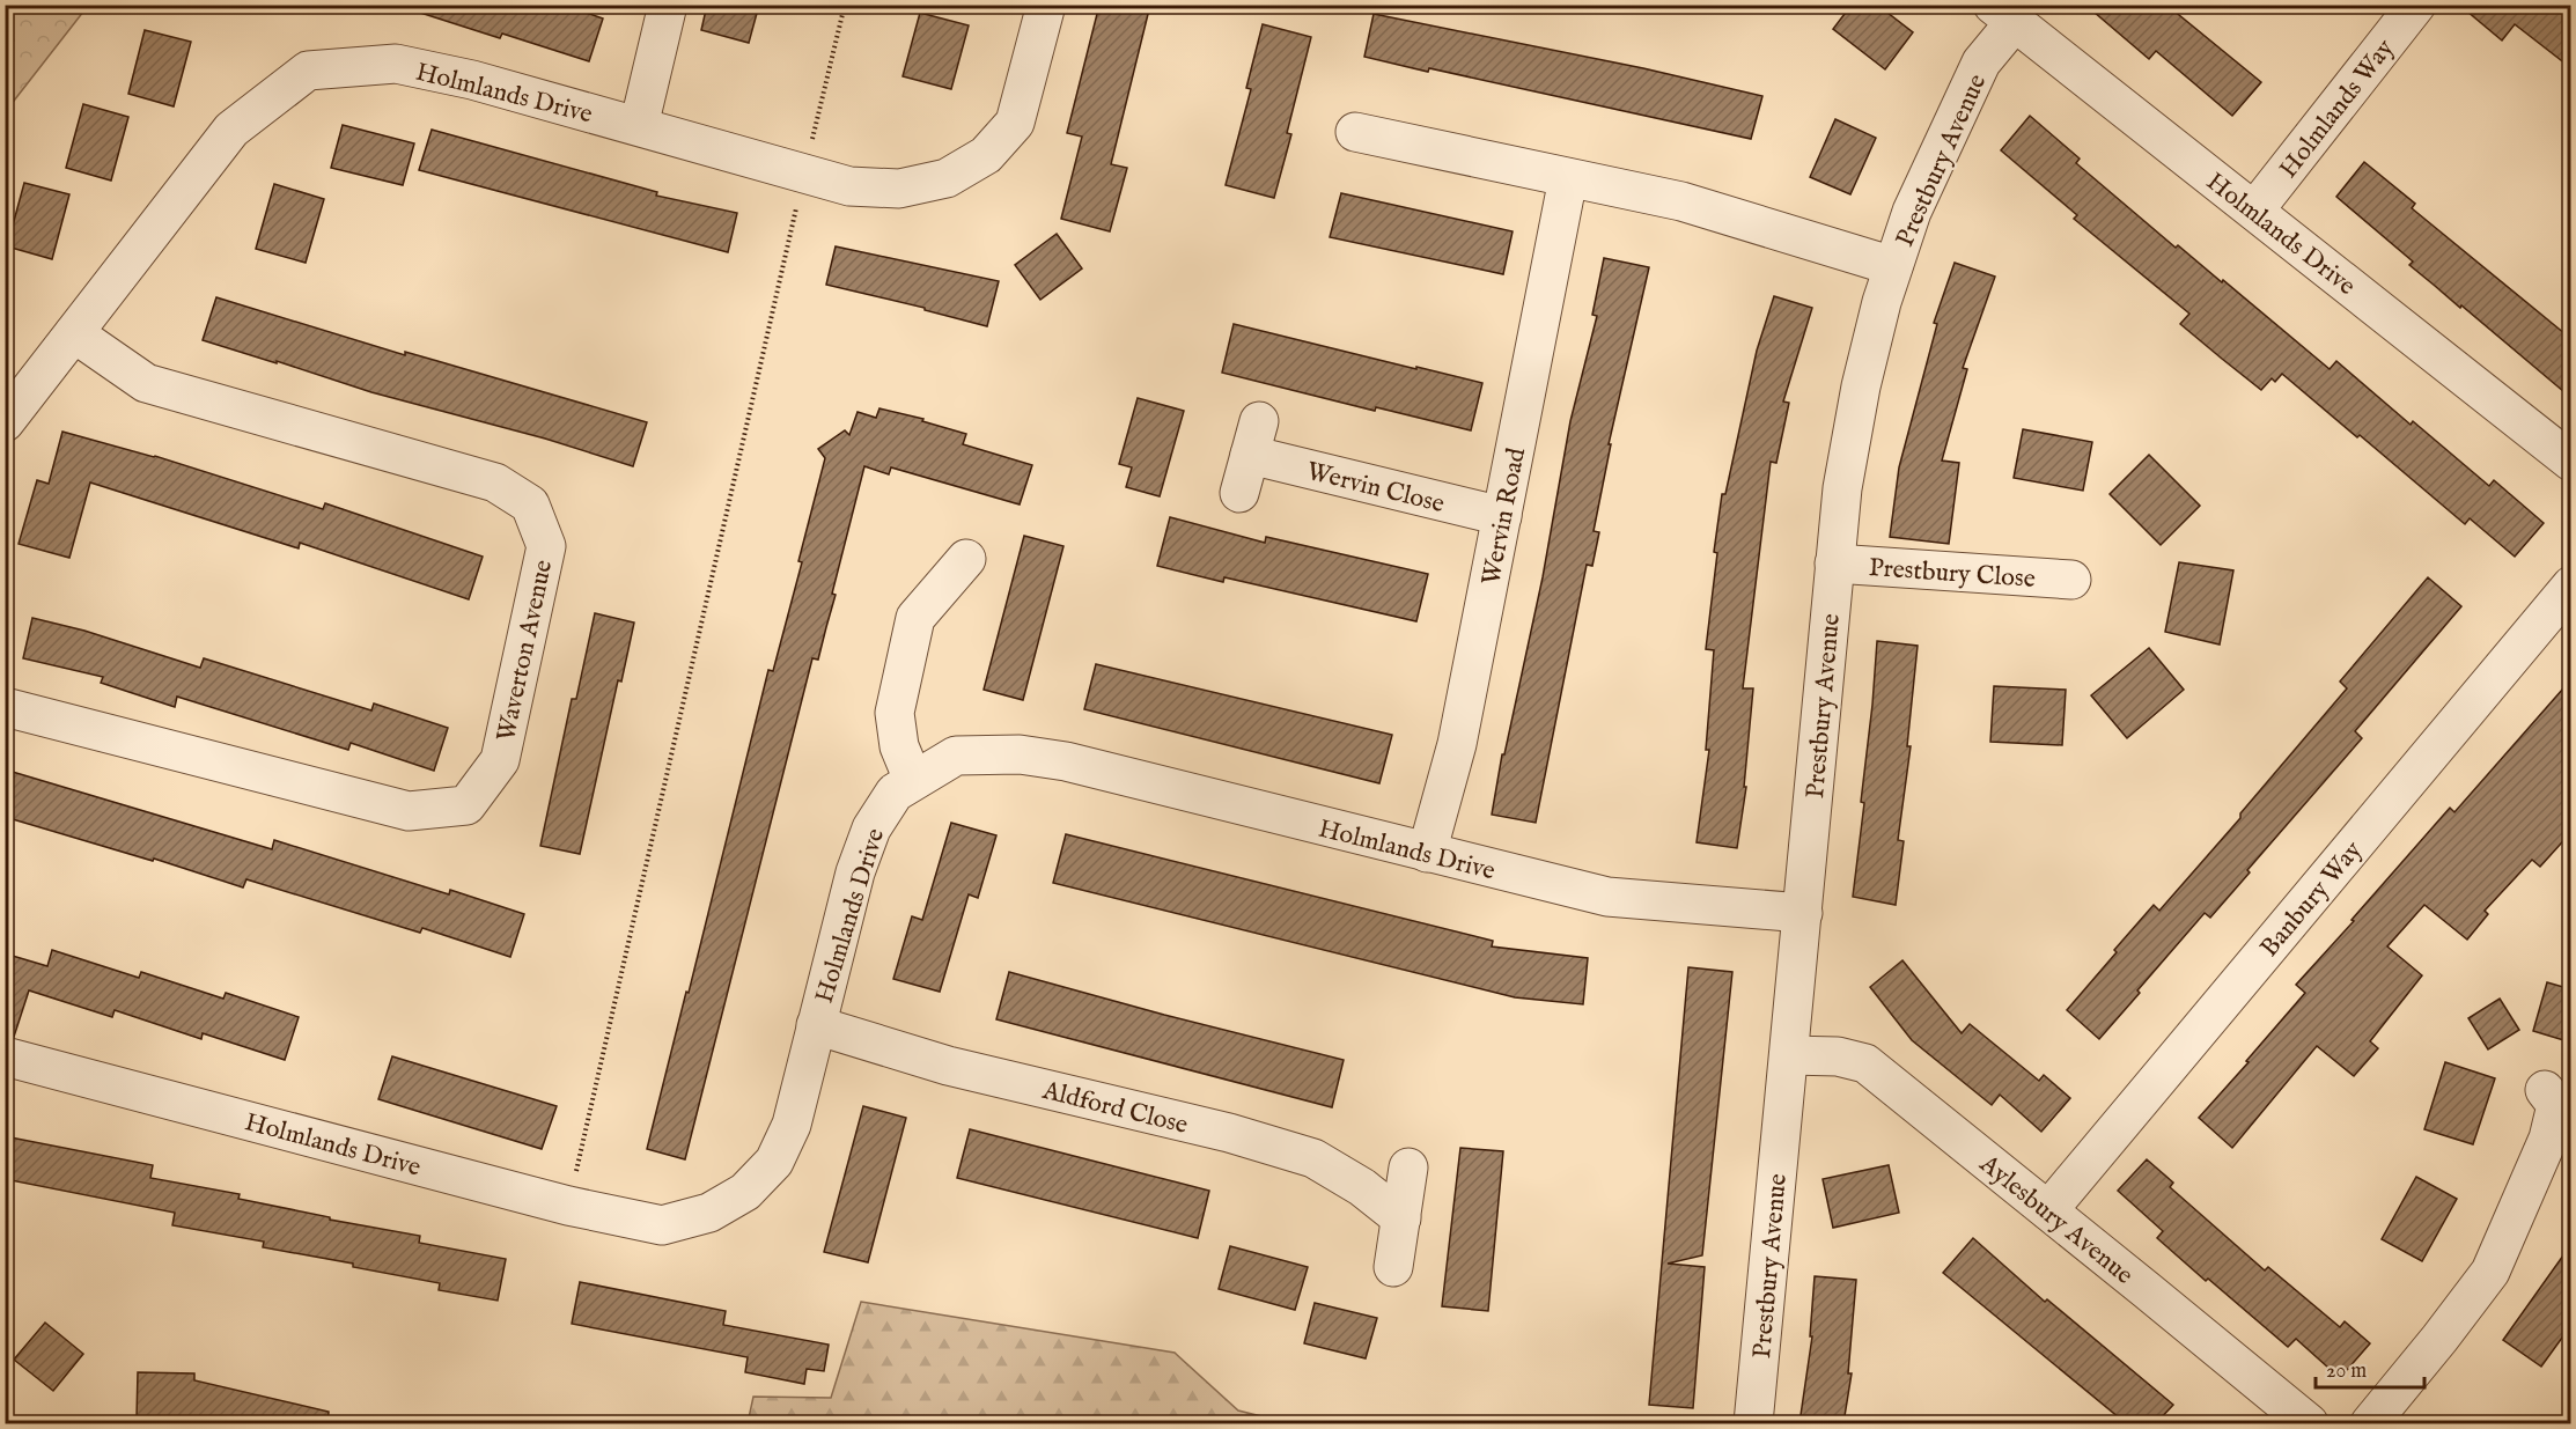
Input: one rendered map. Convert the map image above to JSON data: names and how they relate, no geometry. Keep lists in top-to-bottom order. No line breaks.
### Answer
{"streets":{"street":["Holmlands Drive","Holmlands Way","Prestbury Avenue","Wervin Close","Wervin Road","Prestbury Close","Waverton Avenue","Banbury Way","Aldford Close","Aylesbury Avenue"]},"crossings":[["Holmlands Drive","Holmlands Way"],["Holmlands Drive","Prestbury Avenue"],["Holmlands Drive","Wervin Road"],["Holmlands Drive","Waverton Avenue"],["Holmlands Drive","Aldford Close"],["Prestbury Avenue","Prestbury Close"],["Prestbury Avenue","Aylesbury Avenue"],["Wervin Close","Wervin Road"],["Banbury Way","Aylesbury Avenue"]],"scale_bar":"20 m"}
